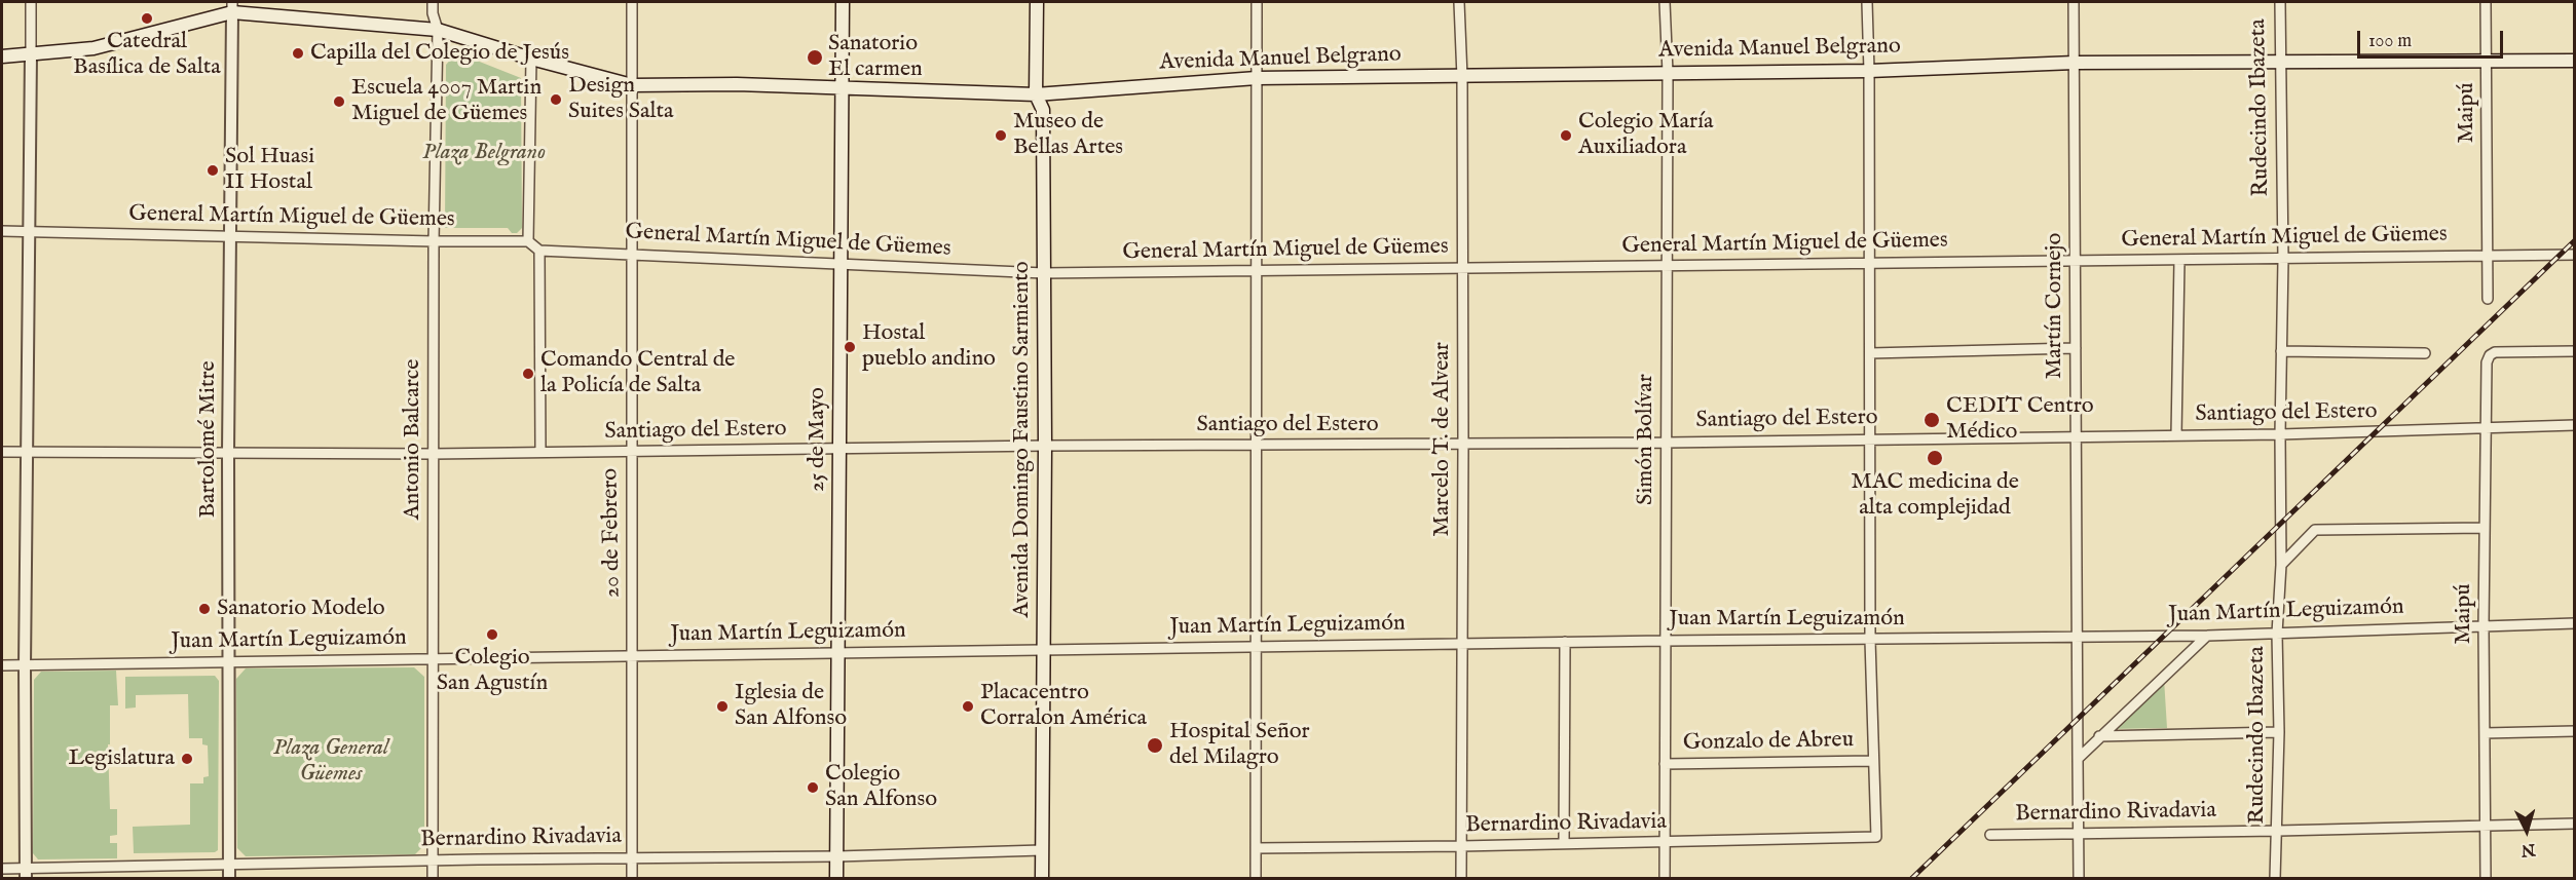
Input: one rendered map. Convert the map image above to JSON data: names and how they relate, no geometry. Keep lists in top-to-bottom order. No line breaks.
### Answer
{"streets":{"main road":["Avenida Manuel Belgrano","25 de Mayo","Avenida Domingo Faustino Sarmiento"],"street":["Rudecindo Ibazeta","Maipú","General Martín Miguel de Güemes","Martín Cornejo","Santiago del Estero","Bartolomé Mitre","Antonio Balcarce","Marcelo T. de Alvear","Simón Bolívar","20 de Febrero","Juan Martín Leguizamón","Gonzalo de Abreu","Bernardino Rivadavia"]},"crossings":[["Avenida Manuel Belgrano","Rudecindo Ibazeta"],["Avenida Manuel Belgrano","Maipú"],["Avenida Manuel Belgrano","Martín Cornejo"],["Avenida Manuel Belgrano","Bartolomé Mitre"],["Avenida Manuel Belgrano","Antonio Balcarce"],["Avenida Manuel Belgrano","25 de Mayo"],["Avenida Manuel Belgrano","Avenida Domingo Faustino Sarmiento"],["Avenida Manuel Belgrano","Marcelo T. de Alvear"],["Avenida Manuel Belgrano","Simón Bolívar"],["Avenida Manuel Belgrano","20 de Febrero"],["Rudecindo Ibazeta","General Martín Miguel de Güemes"],["Rudecindo Ibazeta","Santiago del Estero"],["Rudecindo Ibazeta","Juan Martín Leguizamón"],["Rudecindo Ibazeta","Bernardino Rivadavia"],["Maipú","General Martín Miguel de Güemes"],["Maipú","Santiago del Estero"],["Maipú","Juan Martín Leguizamón"],["Maipú","Bernardino Rivadavia"],["General Martín Miguel de Güemes","Martín Cornejo"],["General Martín Miguel de Güemes","Bartolomé Mitre"],["General Martín Miguel de Güemes","Antonio Balcarce"],["General Martín Miguel de Güemes","25 de Mayo"],["General Martín Miguel de Güemes","Avenida Domingo Faustino Sarmiento"],["General Martín Miguel de Güemes","Marcelo T. de Alvear"],["General Martín Miguel de Güemes","Simón Bolívar"],["General Martín Miguel de Güemes","20 de Febrero"],["Martín Cornejo","Santiago del Estero"],["Martín Cornejo","Juan Martín Leguizamón"],["Martín Cornejo","Bernardino Rivadavia"],["Santiago del Estero","Bartolomé Mitre"],["Santiago del Estero","Antonio Balcarce"],["Santiago del Estero","25 de Mayo"],["Santiago del Estero","Avenida Domingo Faustino Sarmiento"],["Santiago del Estero","Marcelo T. de Alvear"],["Santiago del Estero","Simón Bolívar"],["Santiago del Estero","20 de Febrero"],["Bartolomé Mitre","Juan Martín Leguizamón"],["Bartolomé Mitre","Bernardino Rivadavia"],["Antonio Balcarce","Juan Martín Leguizamón"],["Antonio Balcarce","Bernardino Rivadavia"],["25 de Mayo","Juan Martín Leguizamón"],["25 de Mayo","Bernardino Rivadavia"],["Avenida Domingo Faustino Sarmiento","Juan Martín Leguizamón"],["Avenida Domingo Faustino Sarmiento","Bernardino Rivadavia"],["Marcelo T. de Alvear","Juan Martín Leguizamón"],["Marcelo T. de Alvear","Bernardino Rivadavia"],["Simón Bolívar","Juan Martín Leguizamón"],["Simón Bolívar","Gonzalo de Abreu"],["Simón Bolívar","Bernardino Rivadavia"],["20 de Febrero","Juan Martín Leguizamón"],["20 de Febrero","Bernardino Rivadavia"],["Gonzalo de Abreu","Bernardino Rivadavia"]],"parks":["Plaza Belgrano","Plaza General Güemes"],"places":["Catedral Basílica de Salta","Capilla del Colegio de Jesús","Sanatorio El carmen","Design Suites Salta","Escuela 4007 Martin Miguel de Güemes","Museo de Bellas Artes","Colegio María Auxiliadora","Sol Huasi II Hostal","Hostal pueblo andino","Comando Central de la Policía de Salta","CEDIT Centro Médico","MAC medicina de alta complejidad","Sanatorio Modelo","Colegio San Agustín","Iglesia de San Alfonso","Placacentro Corralon América","Hospital Señor del Milagro","Legislatura","Colegio San Alfonso"],"scale_bar":"100 m","north":"bottom"}
